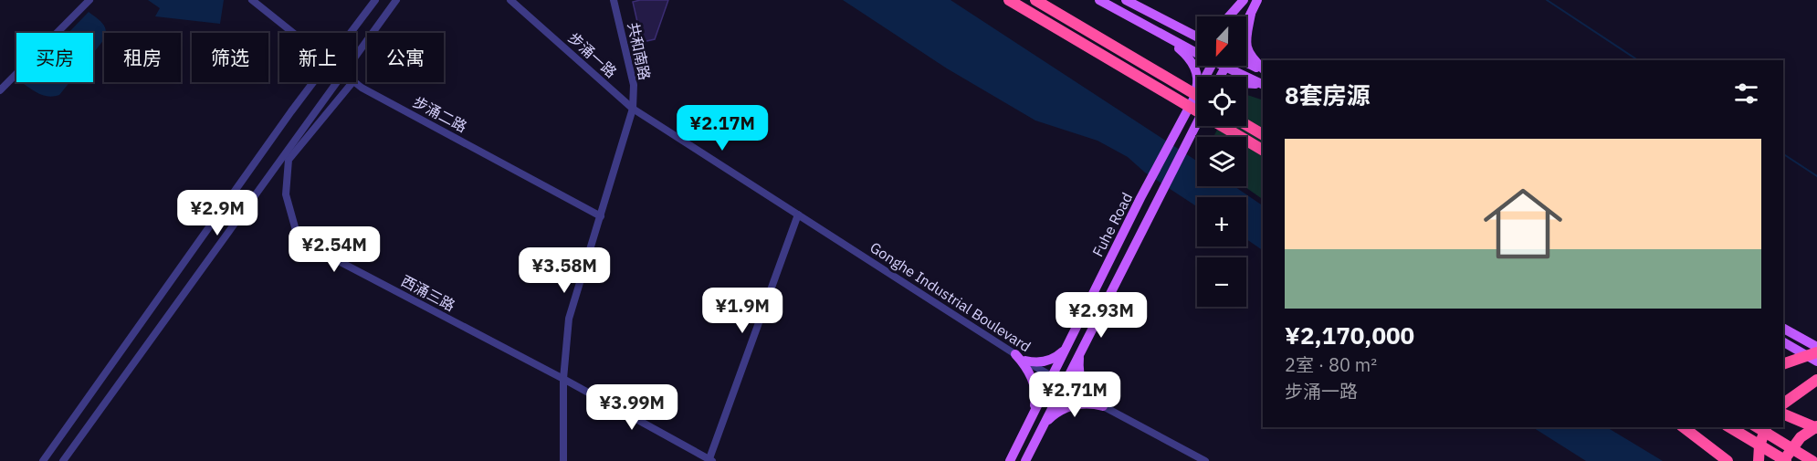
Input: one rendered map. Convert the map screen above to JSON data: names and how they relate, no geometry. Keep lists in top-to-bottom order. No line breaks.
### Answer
{"streets":{"main road":["Fuhe Road"],"street":["共和南路","步涌一路","步涌二路","西涌三路","Gonghe Industrial Boulevard"]},"crossings":[["共和南路","步涌一路"],["共和南路","步涌二路"],["共和南路","西涌三路"],["步涌一路","Gonghe Industrial Boulevard"],["Fuhe Road","Gonghe Industrial Boulevard"]],"north":"bottom","page":{"map_buttons":["+","−"],"chip":["买房","租房","筛选","新上","公寓"],"heading":"8套房源","price":["¥2.17M","¥2.9M","¥2.54M","¥3.58M","¥1.9M","¥2.93M","¥2.71M","¥3.99M"],"list":[{"name":"¥2,170,000","note":"2室 · 80 m² · 步涌一路"}]}}
